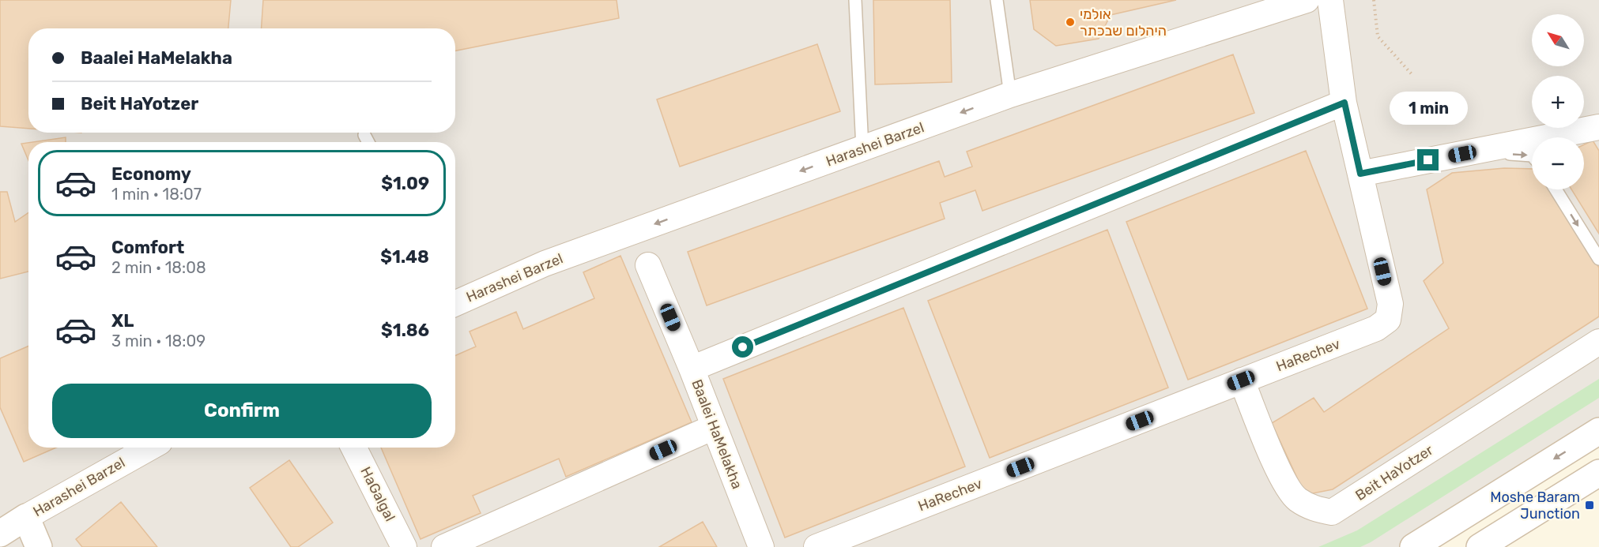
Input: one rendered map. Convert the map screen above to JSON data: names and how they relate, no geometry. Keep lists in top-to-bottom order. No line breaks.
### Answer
{"streets":{"main road":["Harashei Barzel"],"street":["HaRechev","Baalei HaMelakha","Beit HaYotzer","HaGalgal"]},"crossings":[["HaRechev","Baalei HaMelakha"],["HaRechev","Beit HaYotzer"]],"places":{"other":["אולמי היהלום שבכתר"],"transit":["Moshe Baram Junction"]},"north":"top left","page":{"map_buttons":["+","−"],"banner":["Baalei HaMelakha","Beit HaYotzer"],"bubble":"1 min","list":[{"name":"Economy","note":"1 min · 18:07","value":"$1.09"},{"name":"Comfort","note":"2 min · 18:08","value":"$1.48"},{"name":"XL","note":"3 min · 18:09","value":"$1.86"}],"buttons":"Confirm"}}
